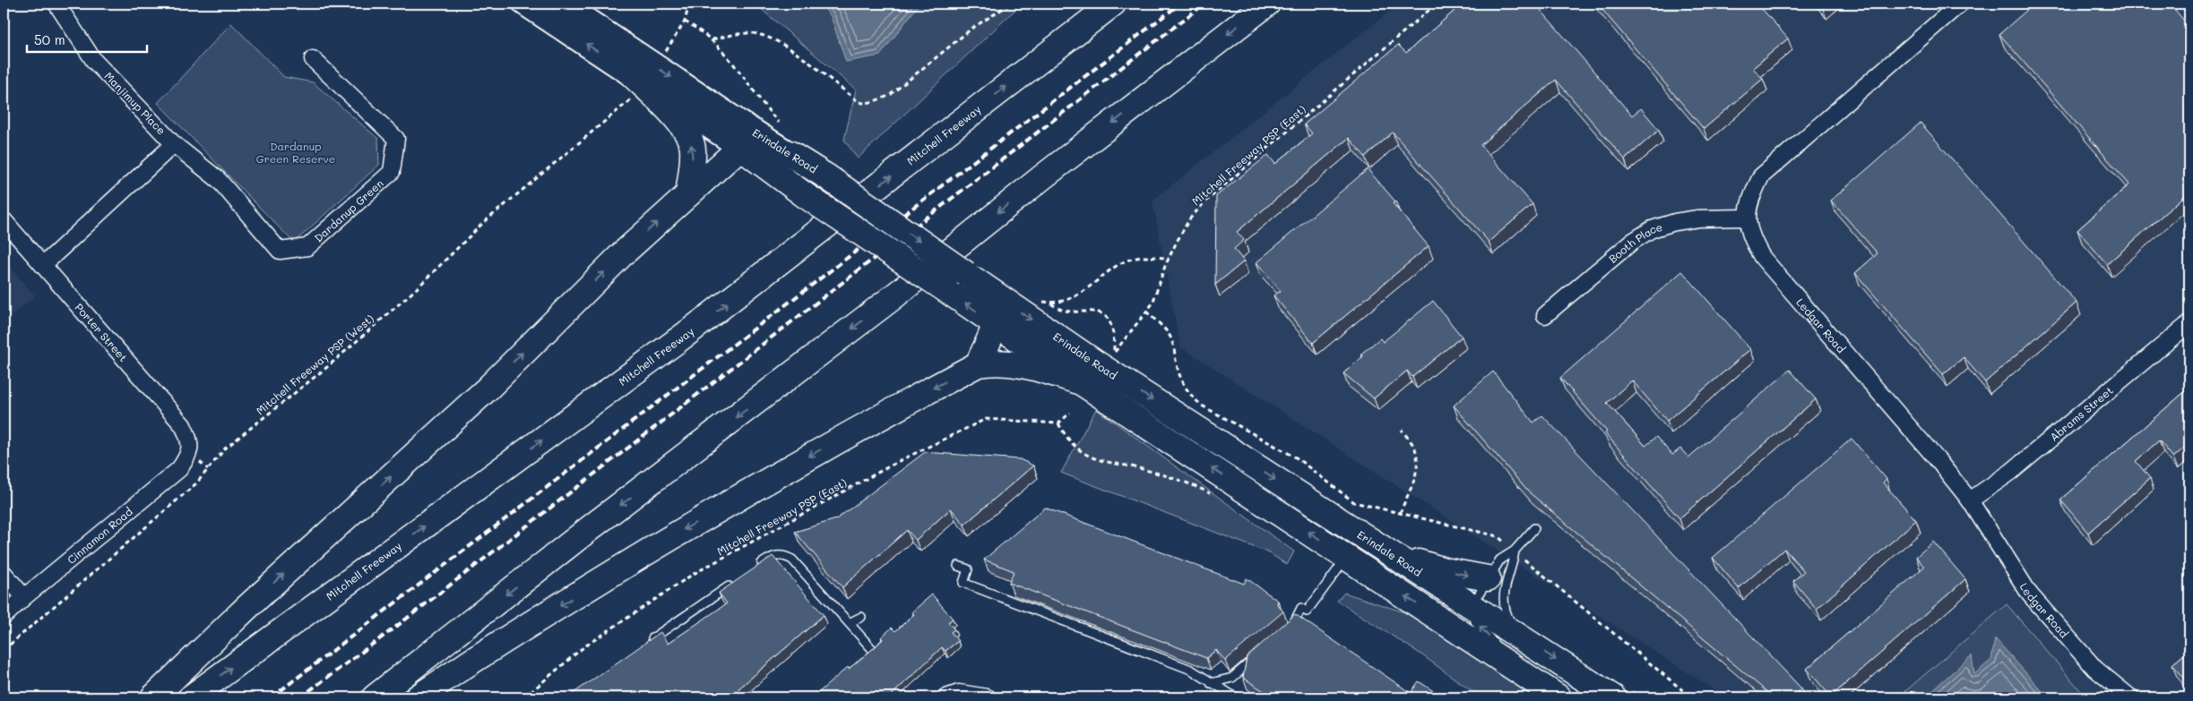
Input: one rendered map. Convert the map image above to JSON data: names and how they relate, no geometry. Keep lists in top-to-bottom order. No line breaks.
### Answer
{"streets":{"main road":["Mitchell Freeway","Erindale Road"],"street":["Manjimup Place","Dardanup Green","Booth Place","Ledgar Road","Porter Street","Abrams Street","Cinnamon Road"],"path":["Mitchell Freeway PSP (East)","Mitchell Freeway PSP (West)"]},"crossings":[["Manjimup Place","Dardanup Green"],["Manjimup Place","Porter Street"],["Booth Place","Ledgar Road"],["Ledgar Road","Abrams Street"],["Porter Street","Cinnamon Road"]],"parks":["Dardanup Green Reserve"],"scale_bar":"50 m"}
